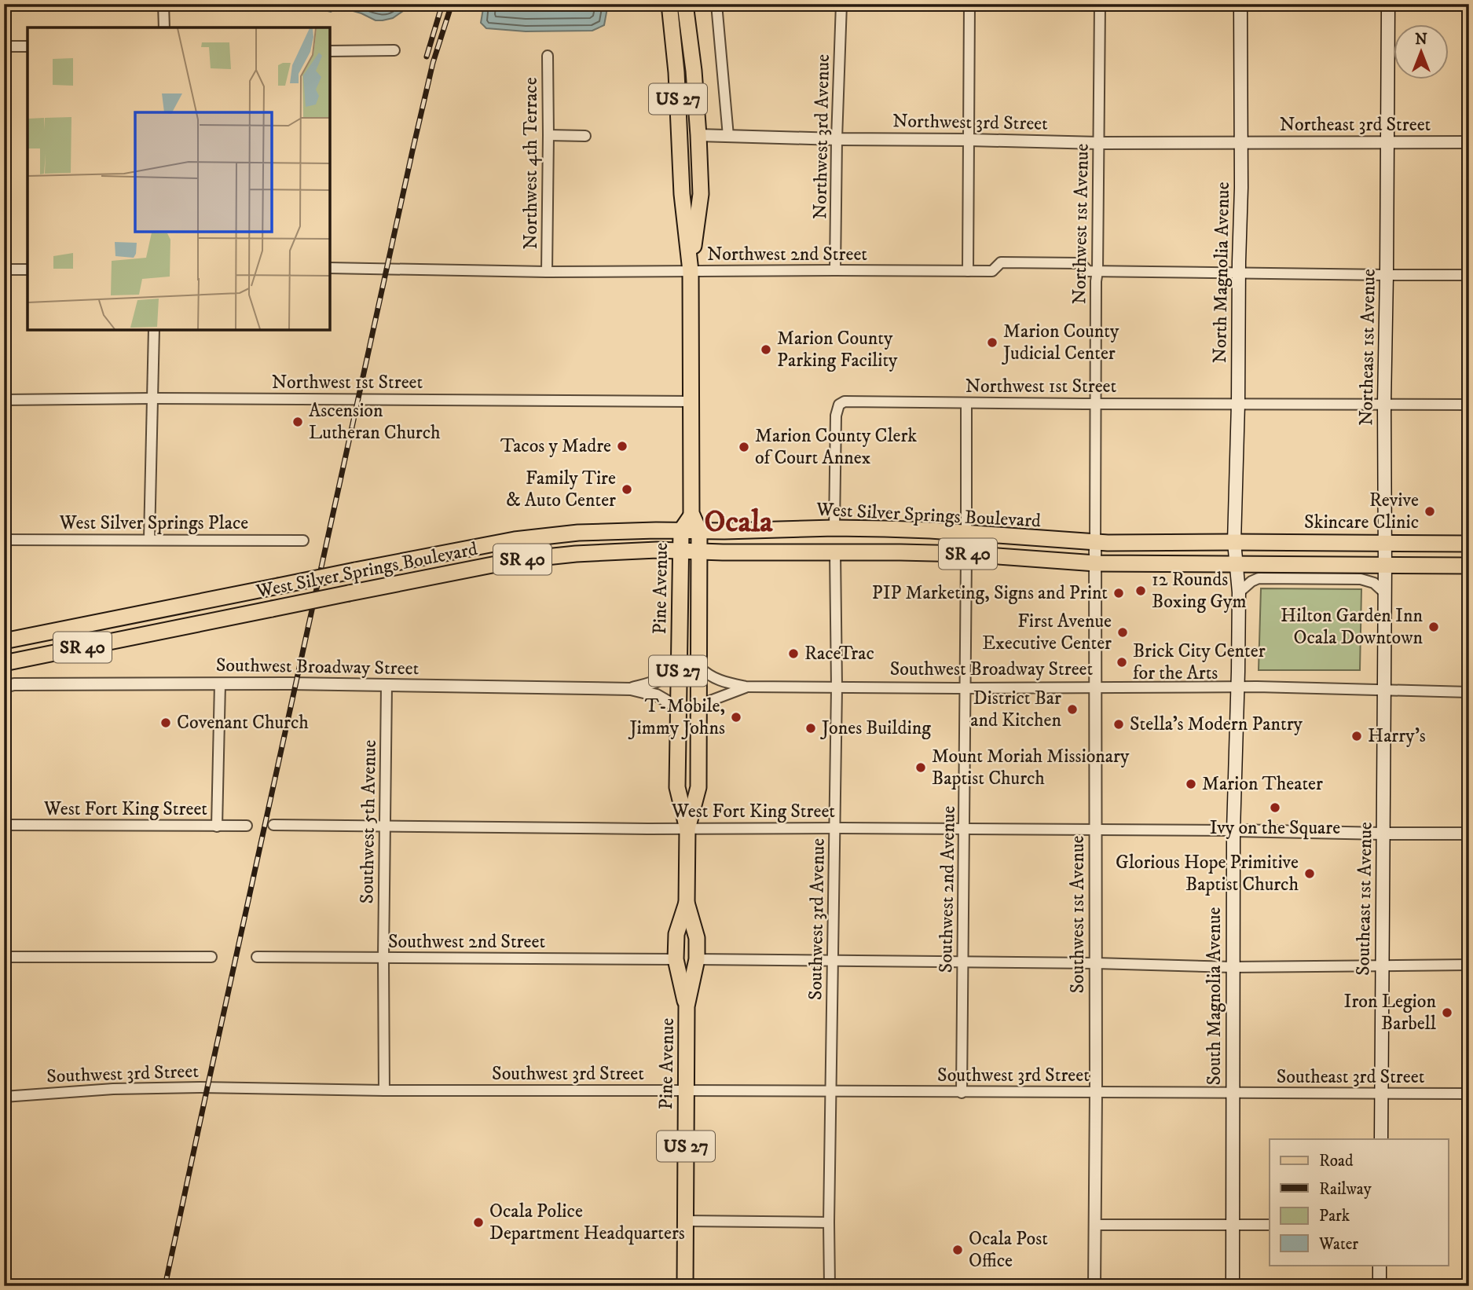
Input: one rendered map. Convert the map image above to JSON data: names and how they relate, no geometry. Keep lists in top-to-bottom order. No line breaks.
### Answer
{"streets":{"main road":["US 27","North Magnolia Avenue","Northeast 1st Avenue","West Silver Springs Boulevard","SR 40","Pine Avenue","Southeast 1st Avenue","South Magnolia Avenue"],"street":["Northwest 3rd Street","Northeast 3rd Street","Northwest 3rd Avenue","Northwest 4th Terrace","Northwest 1st Avenue","Northwest 2nd Street","Northwest 1st Street","West Silver Springs Place","Southwest Broadway Street","West Fort King Street","Southwest 5th Avenue","Southwest 2nd Avenue","Southwest 1st Avenue","Southwest 3rd Avenue","Southwest 2nd Street","Southwest 3rd Street","Southeast 3rd Street"]},"crossings":[["Northwest 3rd Street","Northeast 3rd Street"],["Northwest 3rd Street","Northwest 3rd Avenue"],["Northwest 3rd Street","Northwest 1st Avenue"],["Northwest 3rd Street","North Magnolia Avenue"],["Northwest 3rd Street","Pine Avenue"],["Northeast 3rd Street","North Magnolia Avenue"],["Northeast 3rd Street","Northeast 1st Avenue"],["Northwest 3rd Avenue","Northwest 2nd Street"],["Northwest 4th Terrace","Northwest 2nd Street"],["Northwest 1st Avenue","Northwest 2nd Street"],["Northwest 1st Avenue","Northwest 1st Street"],["Northwest 1st Avenue","West Silver Springs Boulevard"],["Northwest 1st Avenue","Southwest 1st Avenue"],["Northwest 2nd Street","North Magnolia Avenue"],["Northwest 2nd Street","Northeast 1st Avenue"],["Northwest 2nd Street","Pine Avenue"],["North Magnolia Avenue","Northwest 1st Street"],["North Magnolia Avenue","West Silver Springs Boulevard"],["North Magnolia Avenue","SR 40"],["North Magnolia Avenue","South Magnolia Avenue"],["Northeast 1st Avenue","Northwest 1st Street"],["Northeast 1st Avenue","SR 40"],["Northeast 1st Avenue","Southwest Broadway Street"],["Northeast 1st Avenue","Southeast 1st Avenue"],["Northwest 1st Street","West Silver Springs Boulevard"],["Northwest 1st Street","Pine Avenue"],["West Silver Springs Boulevard","SR 40"],["West Silver Springs Boulevard","Pine Avenue"],["West Silver Springs Boulevard","Southwest 2nd Avenue"],["West Silver Springs Boulevard","Southwest 1st Avenue"],["West Silver Springs Boulevard","Southwest 3rd Avenue"],["West Silver Springs Boulevard","South Magnolia Avenue"],["SR 40","South Magnolia Avenue"],["Pine Avenue","Southwest Broadway Street"],["Pine Avenue","West Fort King Street"],["Pine Avenue","Southwest 2nd Street"],["Pine Avenue","Southwest 3rd Street"],["Southwest Broadway Street","Southwest 5th Avenue"],["Southwest Broadway Street","Southwest 2nd Avenue"],["Southwest Broadway Street","Southeast 1st Avenue"],["Southwest Broadway Street","Southwest 1st Avenue"],["Southwest Broadway Street","Southwest 3rd Avenue"],["Southwest Broadway Street","South Magnolia Avenue"],["West Fort King Street","Southwest 5th Avenue"],["West Fort King Street","Southwest 2nd Avenue"],["West Fort King Street","Southwest 1st Avenue"],["West Fort King Street","Southwest 3rd Avenue"],["West Fort King Street","South Magnolia Avenue"],["Southwest 5th Avenue","Southwest 2nd Street"],["Southwest 5th Avenue","Southwest 3rd Street"],["Southwest 2nd Avenue","Southwest 3rd Street"],["Southeast 1st Avenue","Southeast 3rd Street"],["Southwest 1st Avenue","Southwest 3rd Street"],["Southwest 3rd Avenue","Southwest 3rd Street"],["South Magnolia Avenue","Southwest 3rd Street"],["South Magnolia Avenue","Southeast 3rd Street"],["Southwest 3rd Street","Southeast 3rd Street"]],"districts":["Ocala"],"places":["Marion County Judicial Center","Marion County Parking Facility","Ascension Lutheran Church","Tacos y Madre","Marion County Clerk of Court Annex","Family Tire & Auto Center","Revive Skincare Clinic","12 Rounds Boxing Gym","PIP Marketing, Signs and Print","Hilton Garden Inn Ocala Downtown","First Avenue Executive Center","RaceTrac","Brick City Center for the Arts","District Bar and Kitchen","T-Mobile, Jimmy Johns","Covenant Church","Stella's Modern Pantry","Jones Building","Harry's","Mount Moriah Missionary Baptist Church","Marion Theater","Ivy on the Square","Glorious Hope Primitive Baptist Church","Iron Legion Barbell","Ocala Police Department Headquarters","Ocala Post Office"],"legend":["Road","Railway","Park","Water"],"north":"top"}
